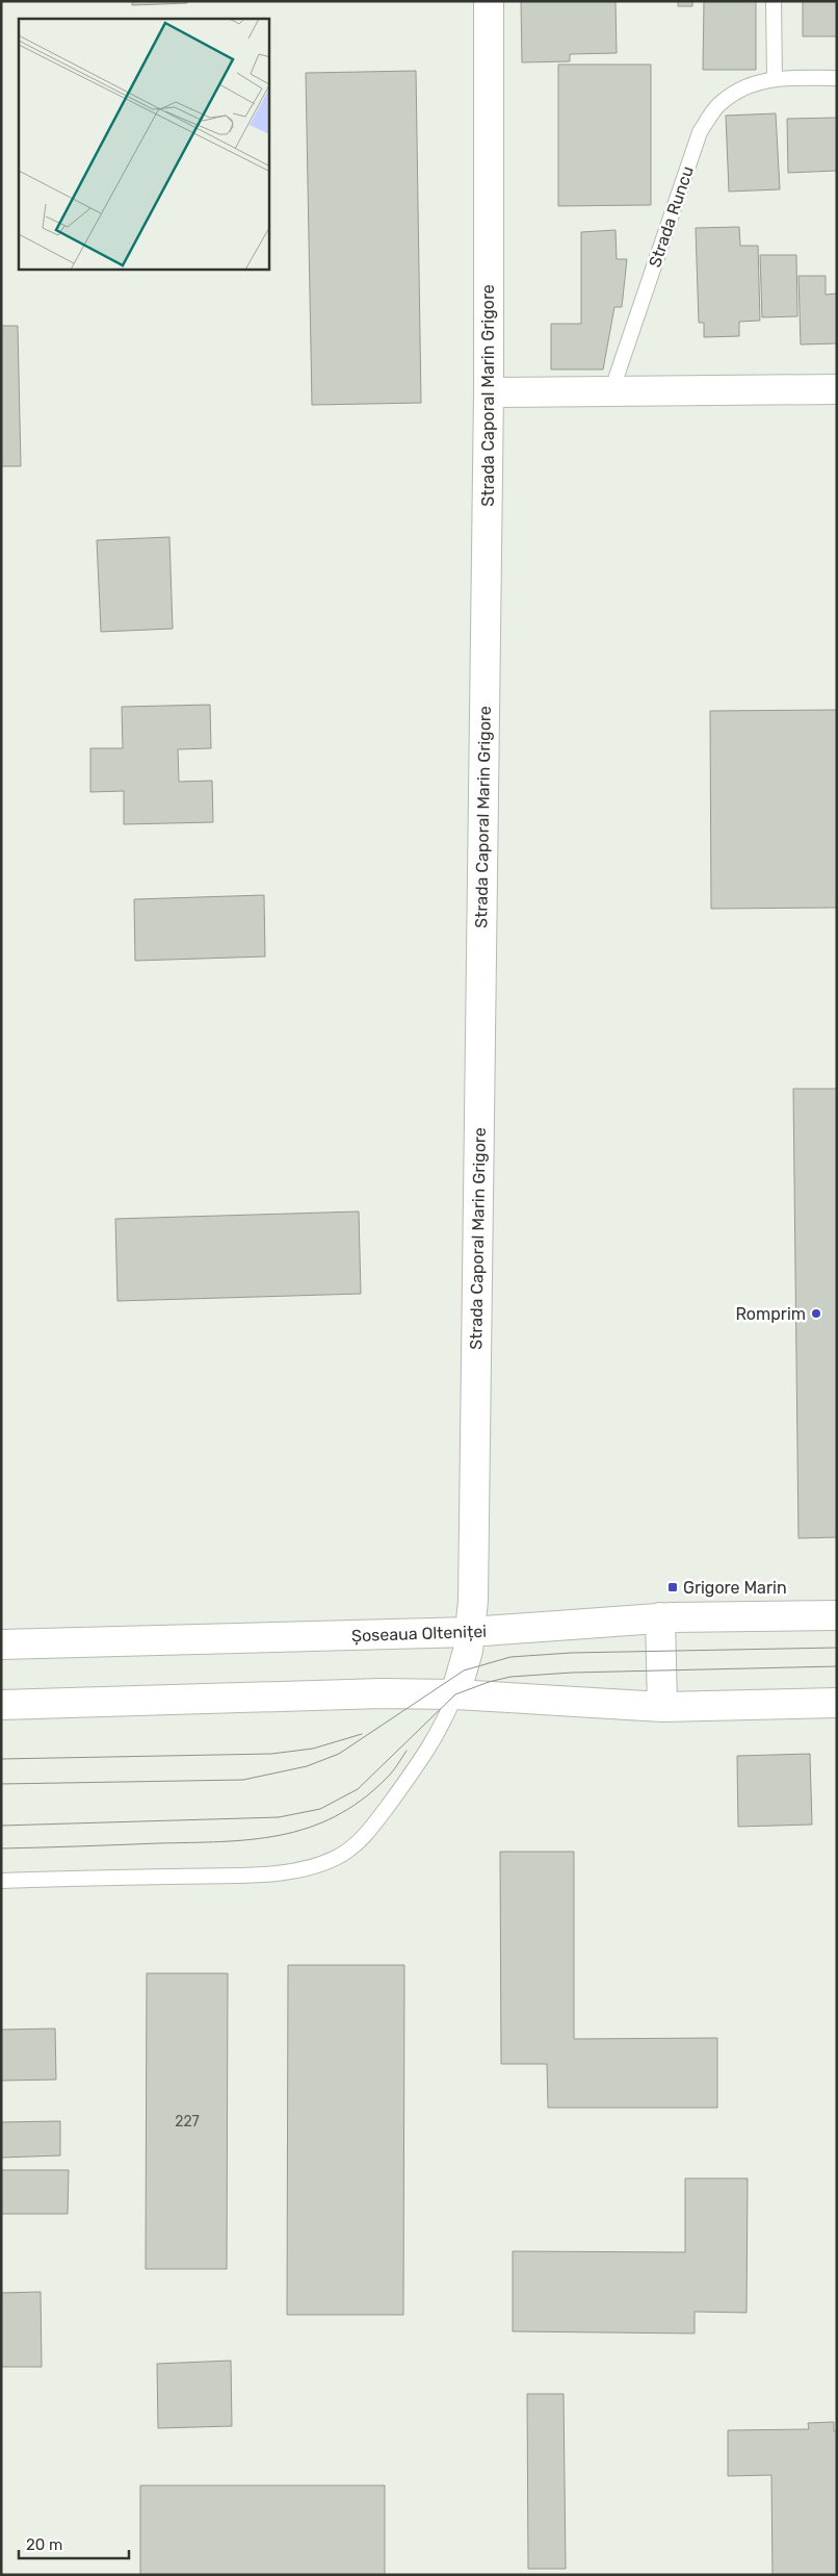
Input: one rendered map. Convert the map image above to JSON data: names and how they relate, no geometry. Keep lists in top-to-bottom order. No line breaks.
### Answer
{"streets":{"street":["Strada Caporal Marin Grigore","Șoseaua Olteniței"],"lane":["Strada Runcu"]},"crossings":[["Strada Caporal Marin Grigore","Șoseaua Olteniței"]],"places":{"other":["Romprim"],"transit":["Grigore Marin"]},"house_numbers":["227"],"scale_bar":"20 m"}
